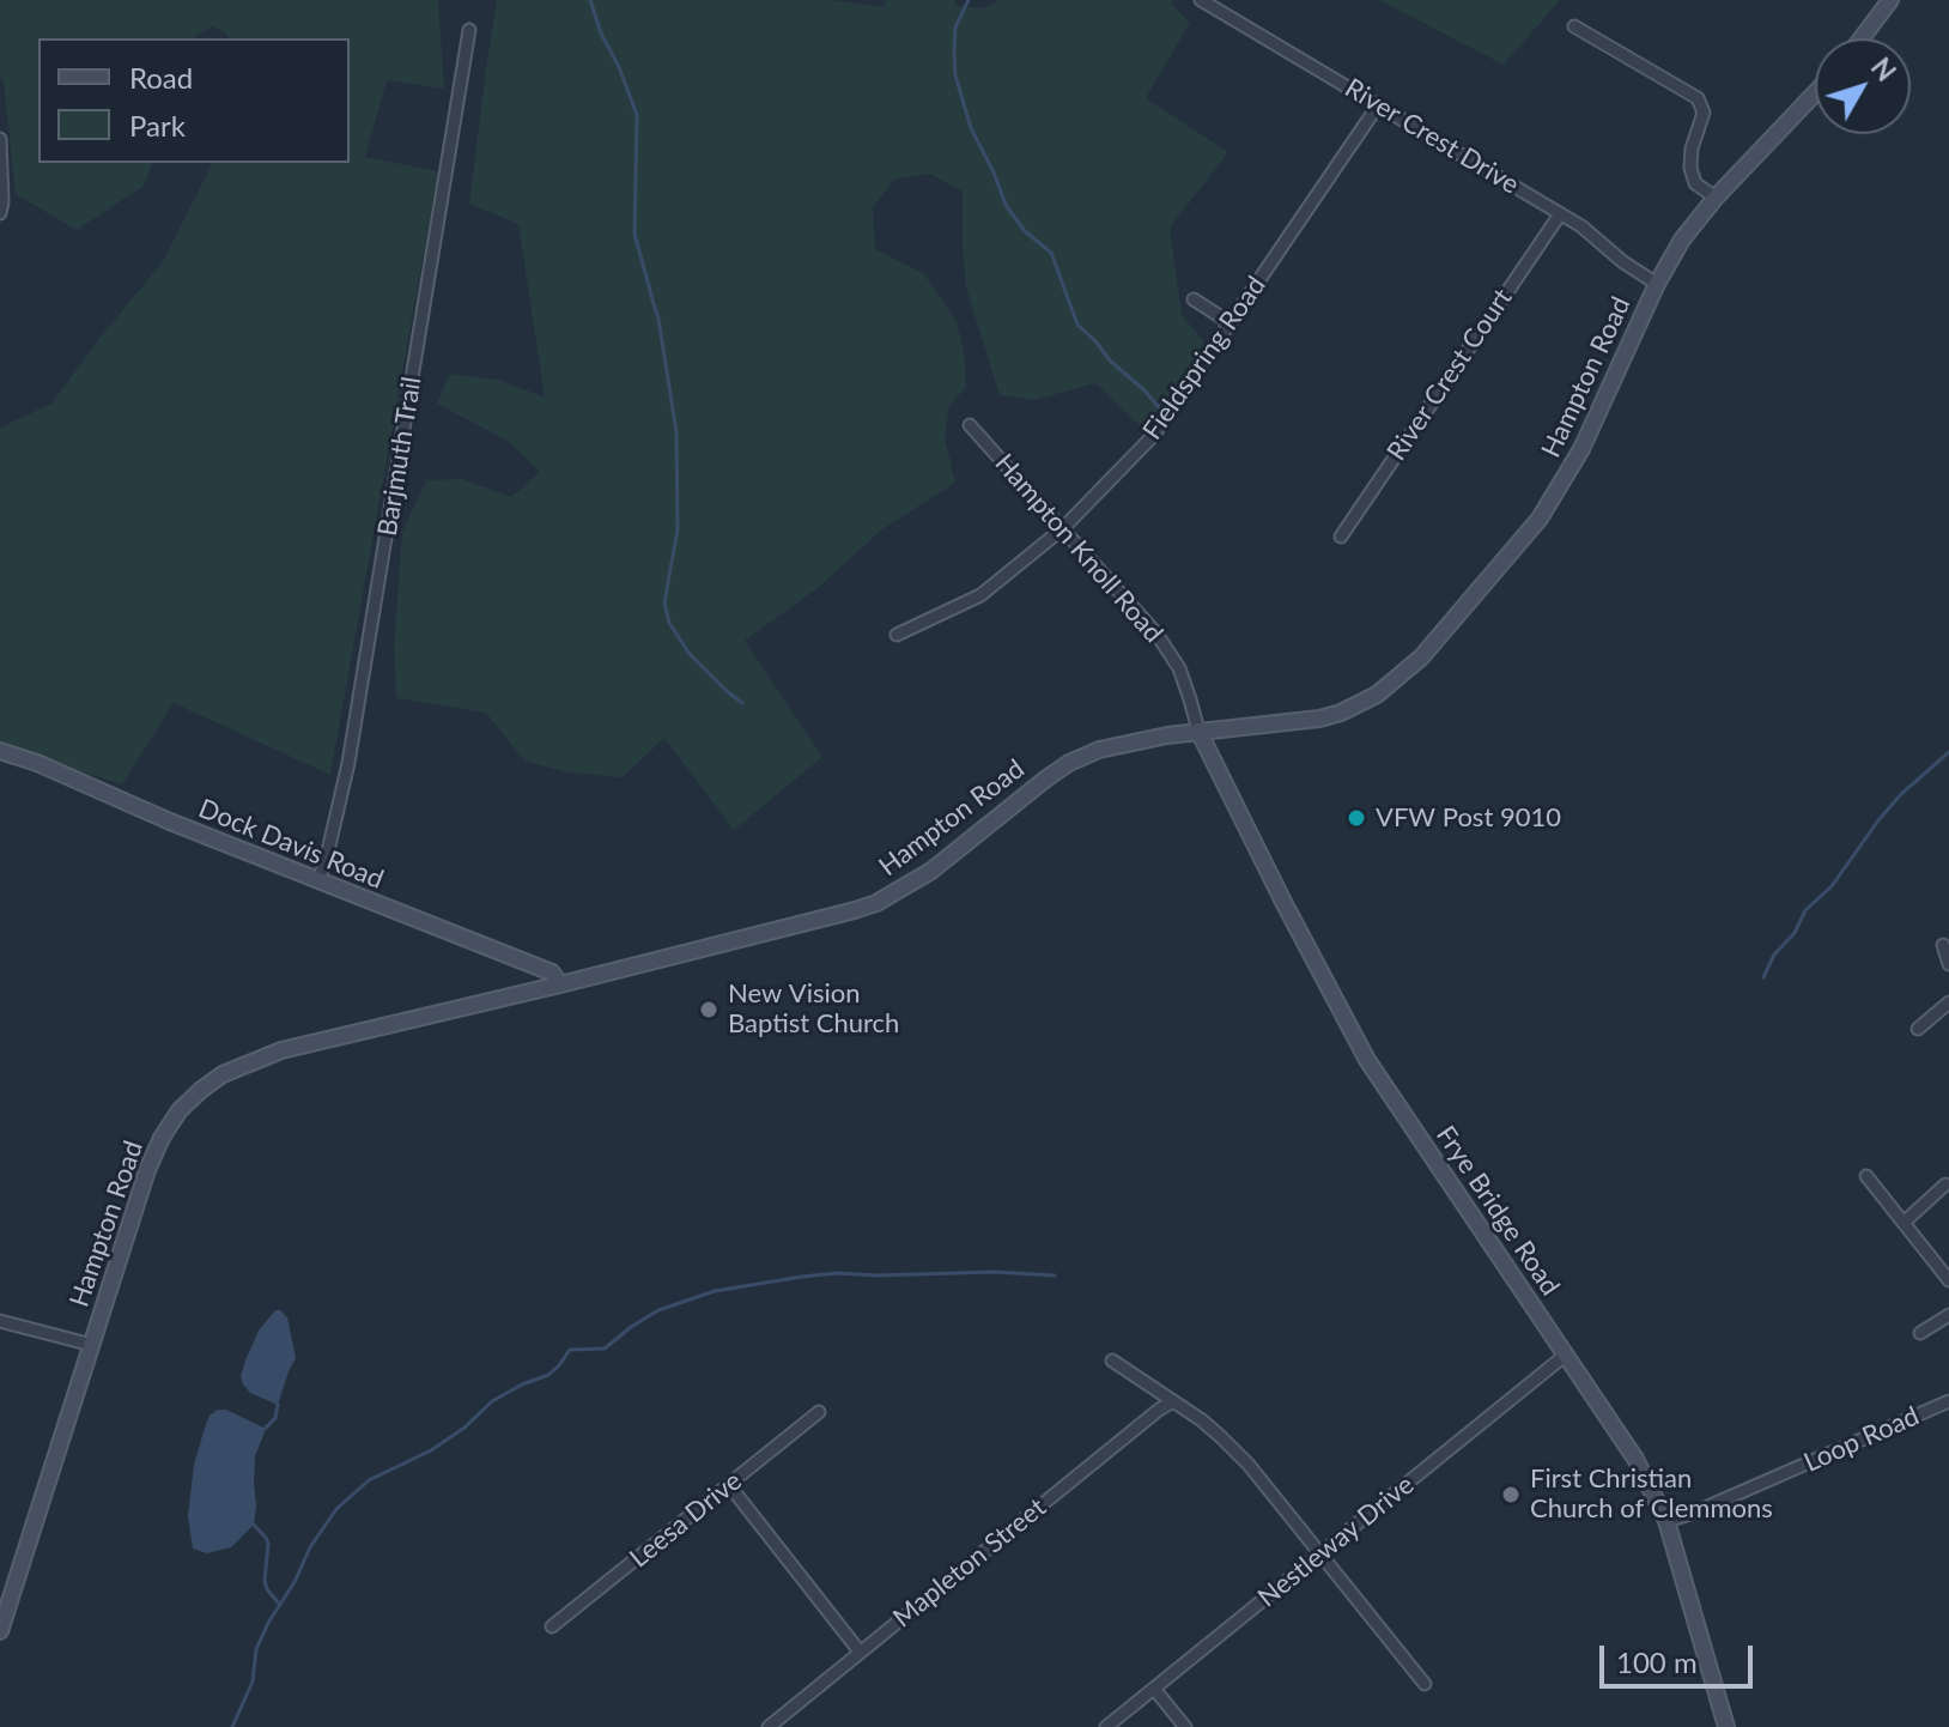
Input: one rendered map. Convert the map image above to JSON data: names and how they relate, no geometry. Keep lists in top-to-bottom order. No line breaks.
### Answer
{"streets":{"main road":["Hampton Road","Dock Davis Road","Frye Bridge Road"],"street":["River Crest Drive","Fieldspring Road","River Crest Court","Barjmuth Trail","Hampton Knoll Road","Loop Road","Leesa Drive","Nestleway Drive","Mapleton Street"]},"crossings":[["River Crest Drive","Fieldspring Road"],["River Crest Drive","River Crest Court"],["River Crest Drive","Hampton Road"],["Fieldspring Road","Hampton Knoll Road"],["Hampton Road","Hampton Knoll Road"],["Hampton Road","Dock Davis Road"],["Hampton Road","Frye Bridge Road"],["Barjmuth Trail","Dock Davis Road"],["Hampton Knoll Road","Frye Bridge Road"],["Frye Bridge Road","Loop Road"],["Frye Bridge Road","Nestleway Drive"]],"places":["VFW Post 9010","New Vision Baptist Church","First Christian Church of Clemmons"],"legend":["Road","Park"],"scale_bar":"100 m","north":"top right"}
